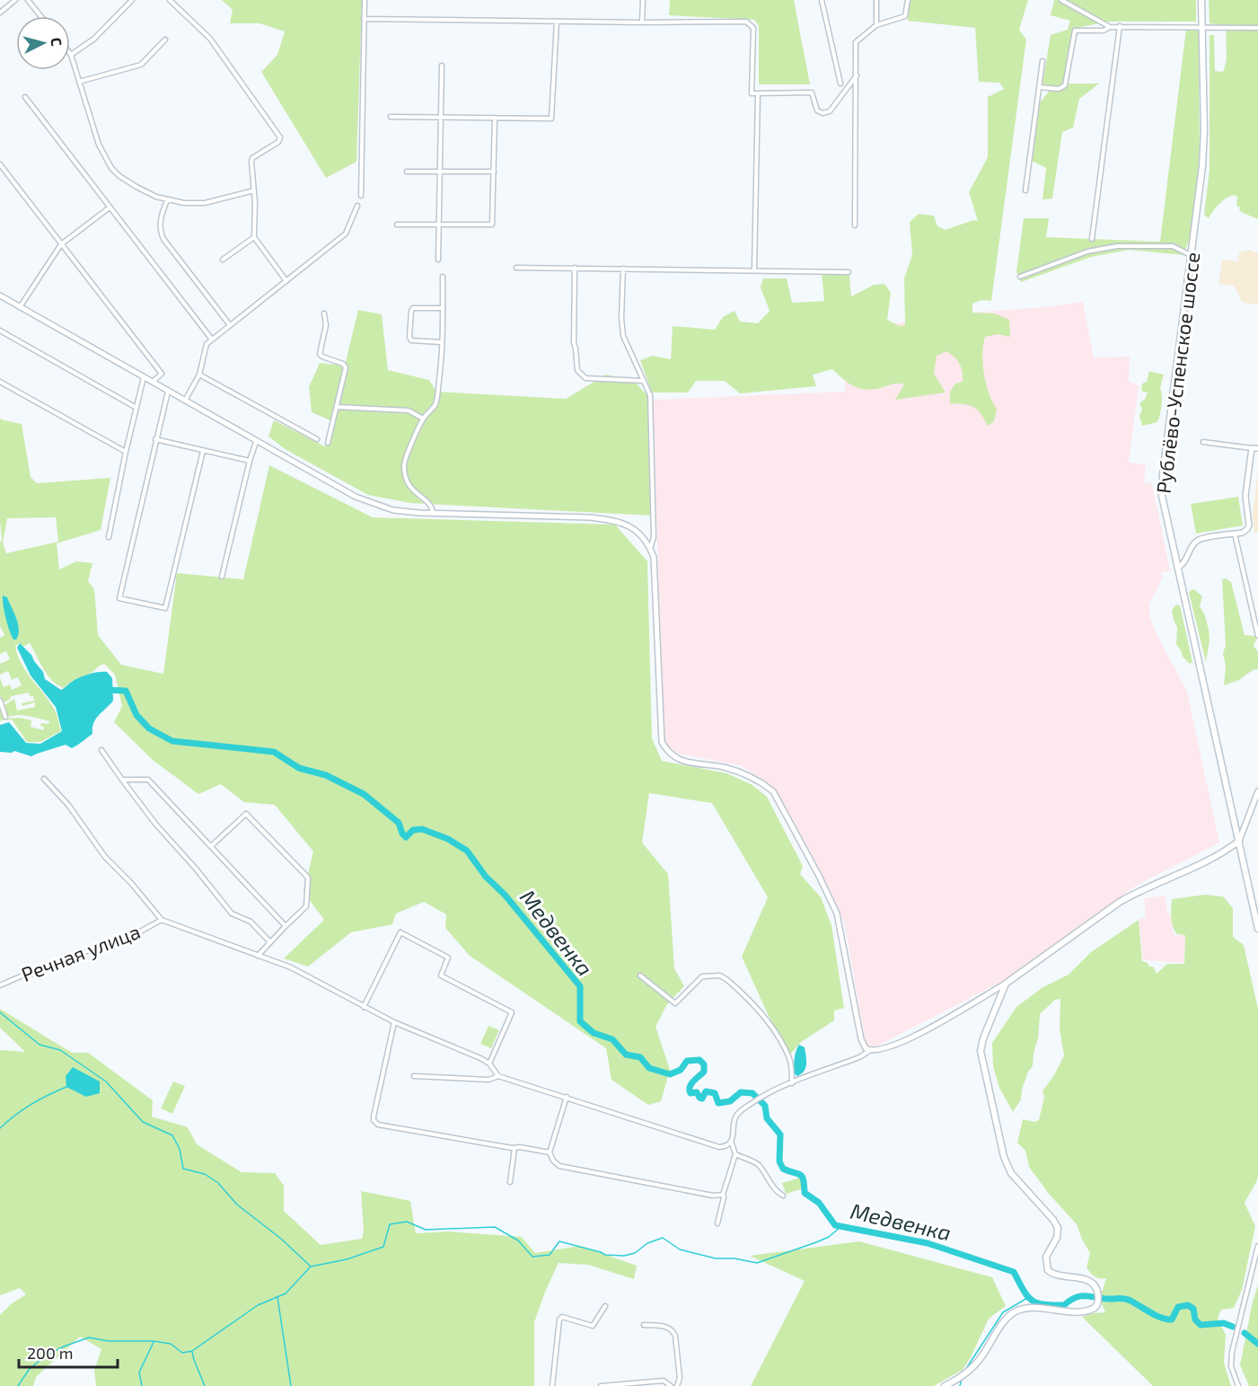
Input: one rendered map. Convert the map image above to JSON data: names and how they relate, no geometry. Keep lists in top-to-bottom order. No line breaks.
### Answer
{"streets":{"main road":["Рублёво-Успенское шоссе"],"street":["Речная улица"]},"water":["Медвенка"],"scale_bar":"200 m","north":"right"}
